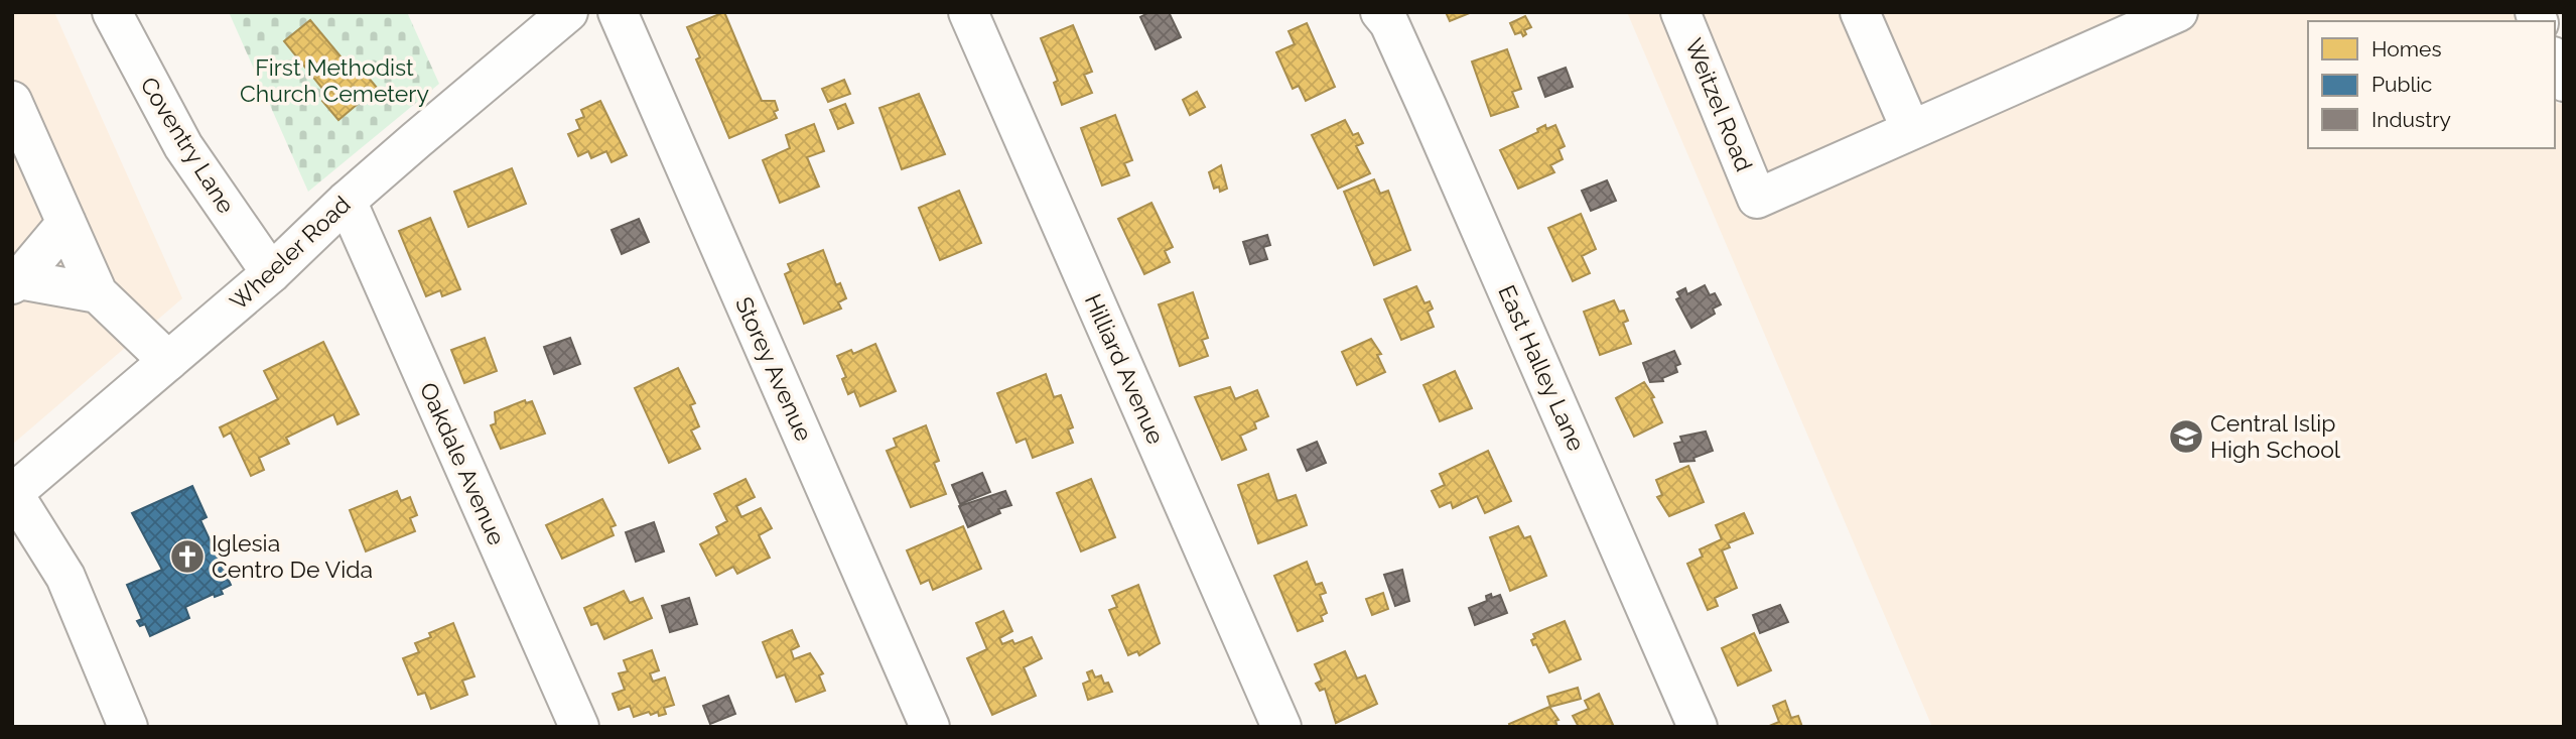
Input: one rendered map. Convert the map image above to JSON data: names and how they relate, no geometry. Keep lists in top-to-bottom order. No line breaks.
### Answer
{"streets":{"street":["Weitzel Road","Coventry Lane","Wheeler Road","East Halley Lane","Storey Avenue","Hilliard Avenue","Oakdale Avenue"]},"crossings":[["Coventry Lane","Wheeler Road"],["Wheeler Road","Oakdale Avenue"]],"parks":["First Methodist Church Cemetery"],"places":{"school or university":["Central Islip High School"],"church":["Iglesia Centro De Vida"]},"legend":["Homes","Public","Industry"]}
